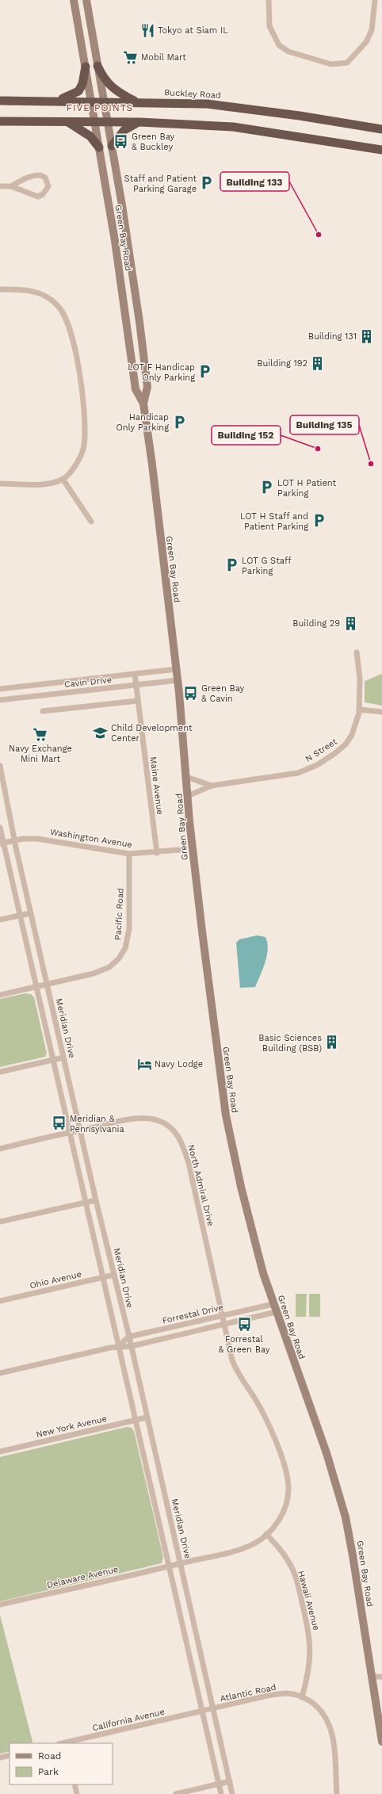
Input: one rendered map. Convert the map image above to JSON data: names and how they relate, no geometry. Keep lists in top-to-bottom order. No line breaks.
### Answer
{"streets":{"highway":["Buckley Road"],"main road":["Green Bay Road"],"street":["Cavin Drive","N Street","Maine Avenue","Washington Avenue","Pacific Road","Meridian Drive","North Admiral Drive","Ohio Avenue","Forrestal Drive","New York Avenue","Delaware Avenue","Hawaii Avenue","Atlantic Road","California Avenue"]},"crossings":[["Buckley Road","Green Bay Road"],["Green Bay Road","Cavin Drive"],["Green Bay Road","N Street"],["Green Bay Road","Forrestal Drive"],["Cavin Drive","Maine Avenue"],["Maine Avenue","Washington Avenue"],["Washington Avenue","Pacific Road"],["Washington Avenue","Meridian Drive"],["Pacific Road","Meridian Drive"],["Meridian Drive","North Admiral Drive"],["Meridian Drive","Ohio Avenue"],["Meridian Drive","Forrestal Drive"],["Meridian Drive","New York Avenue"],["Meridian Drive","Delaware Avenue"],["Meridian Drive","Atlantic Road"],["North Admiral Drive","Forrestal Drive"],["North Admiral Drive","Delaware Avenue"],["North Admiral Drive","Hawaii Avenue"],["Delaware Avenue","Hawaii Avenue"],["Hawaii Avenue","Atlantic Road"],["Atlantic Road","California Avenue"]],"districts":["FIVE POINTS"],"places":{"restaurant":["Tokyo at Siam IL"],"supermarket":["Mobil Mart","Navy Exchange Mini Mart"],"bus stop":["Green Bay & Buckley","Green Bay & Cavin","Meridian & Pennsylvania","Forrestal & Green Bay"],"parking":["Staff and Patient Parking Garage","LOT F Handicap Only Parking","Handicap Only Parking","LOT H Patient Parking","LOT H Staff and Patient Parking","LOT G Staff Parking"],"other":["Building 133","Building 152","Building 135"],"building":["Building 131","Building 192","Building 29","Basic Sciences Building (BSB)"],"school or university":["Child Development Center"],"hotel":["Navy Lodge"]},"legend":["Road","Park"]}
